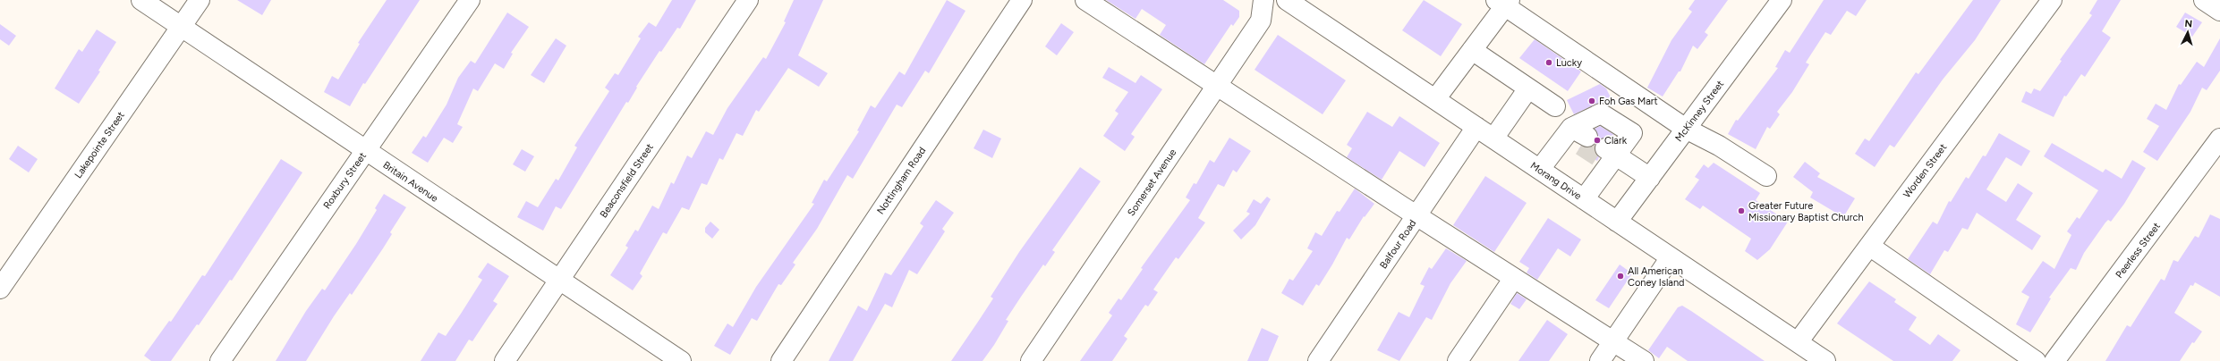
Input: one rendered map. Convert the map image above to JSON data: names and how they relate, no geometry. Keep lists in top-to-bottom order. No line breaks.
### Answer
{"streets":{"street":["McKinney Street","Lakepointe Street","Worden Street","Roxbury Street","Beaconsfield Street","Nottingham Road","Morang Drive","Britain Avenue","Somerset Avenue","Balfour Road","Peerless Street"]},"crossings":[["McKinney Street","Morang Drive"],["Lakepointe Street","Britain Avenue"],["Worden Street","Morang Drive"],["Roxbury Street","Britain Avenue"],["Beaconsfield Street","Britain Avenue"],["Morang Drive","Balfour Road"]],"places":["Lucky","Foh Gas Mart","Clark","Greater Future Missionary Baptist Church","All American Coney Island"],"north":"top"}
